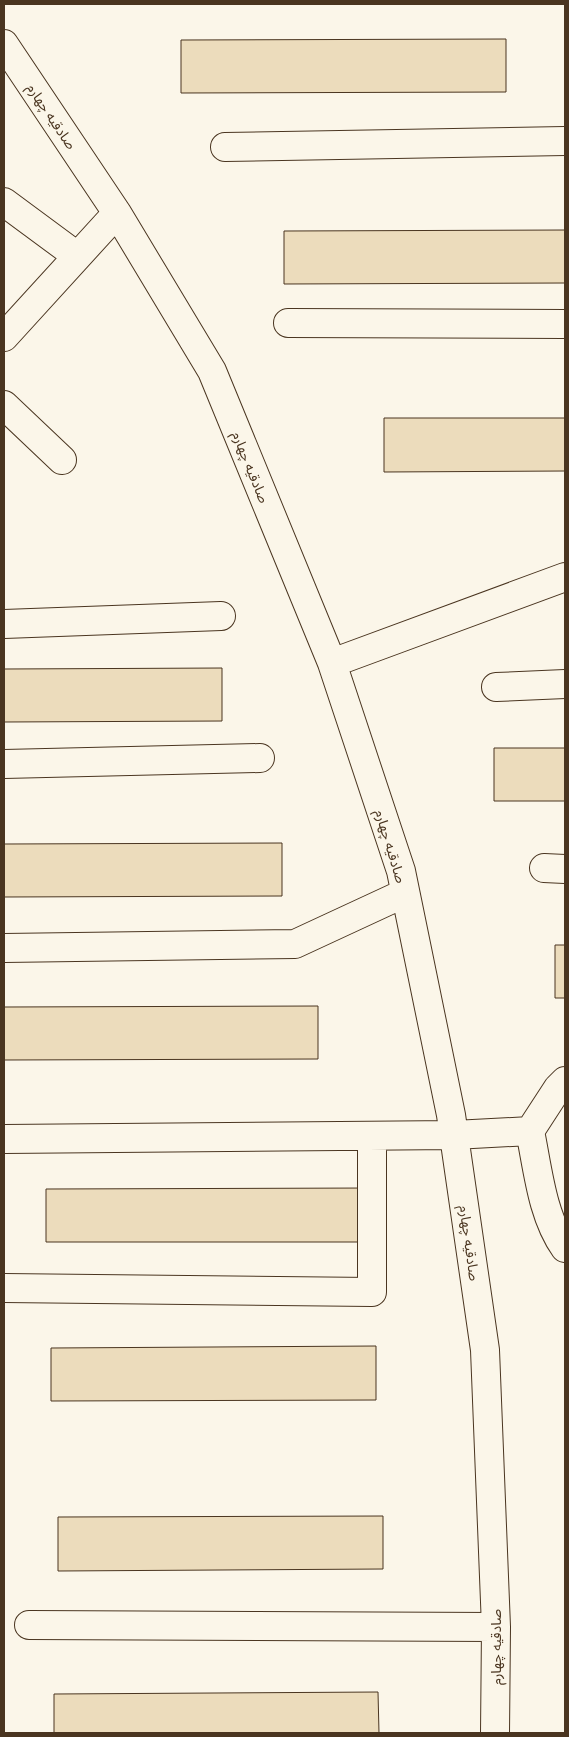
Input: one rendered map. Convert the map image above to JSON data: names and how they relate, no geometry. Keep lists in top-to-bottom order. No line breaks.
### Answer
{"streets":{"street":["صادقیه چهارم"]}}
